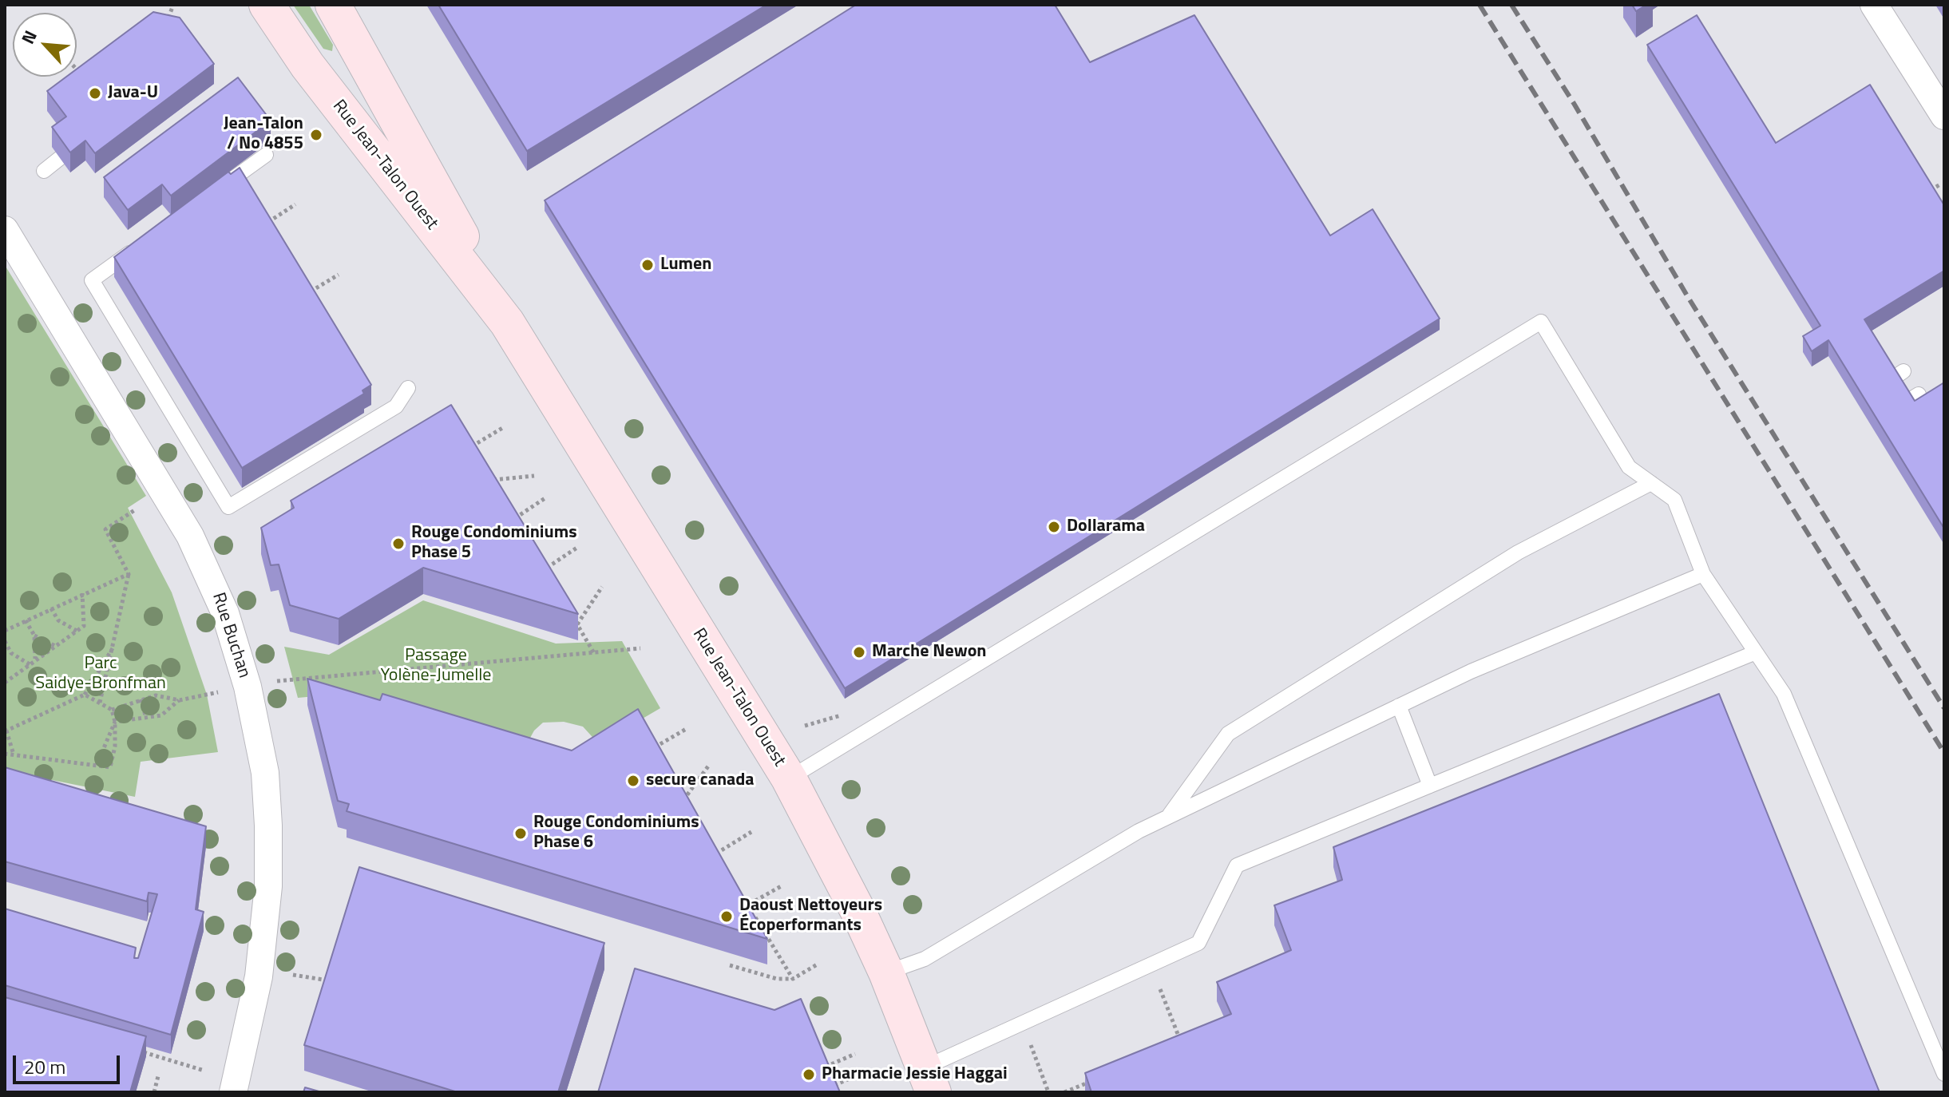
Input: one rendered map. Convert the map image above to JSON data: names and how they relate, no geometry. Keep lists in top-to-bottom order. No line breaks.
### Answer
{"streets":{"main road":["Rue Jean-Talon Ouest"],"street":["Rue Buchan"]},"parks":["Passage Yolène-Jumelle","Parc Saidye-Bronfman"],"places":["Java-U","Jean-Talon / No 4855","Lumen","Dollarama","Rouge Condominiums Phase 5","Marche Newon","secure canada","Rouge Condominiums Phase 6","Daoust Nettoyeurs Écoperformants","Pharmacie Jessie Haggai"],"scale_bar":"20 m","north":"top left"}
